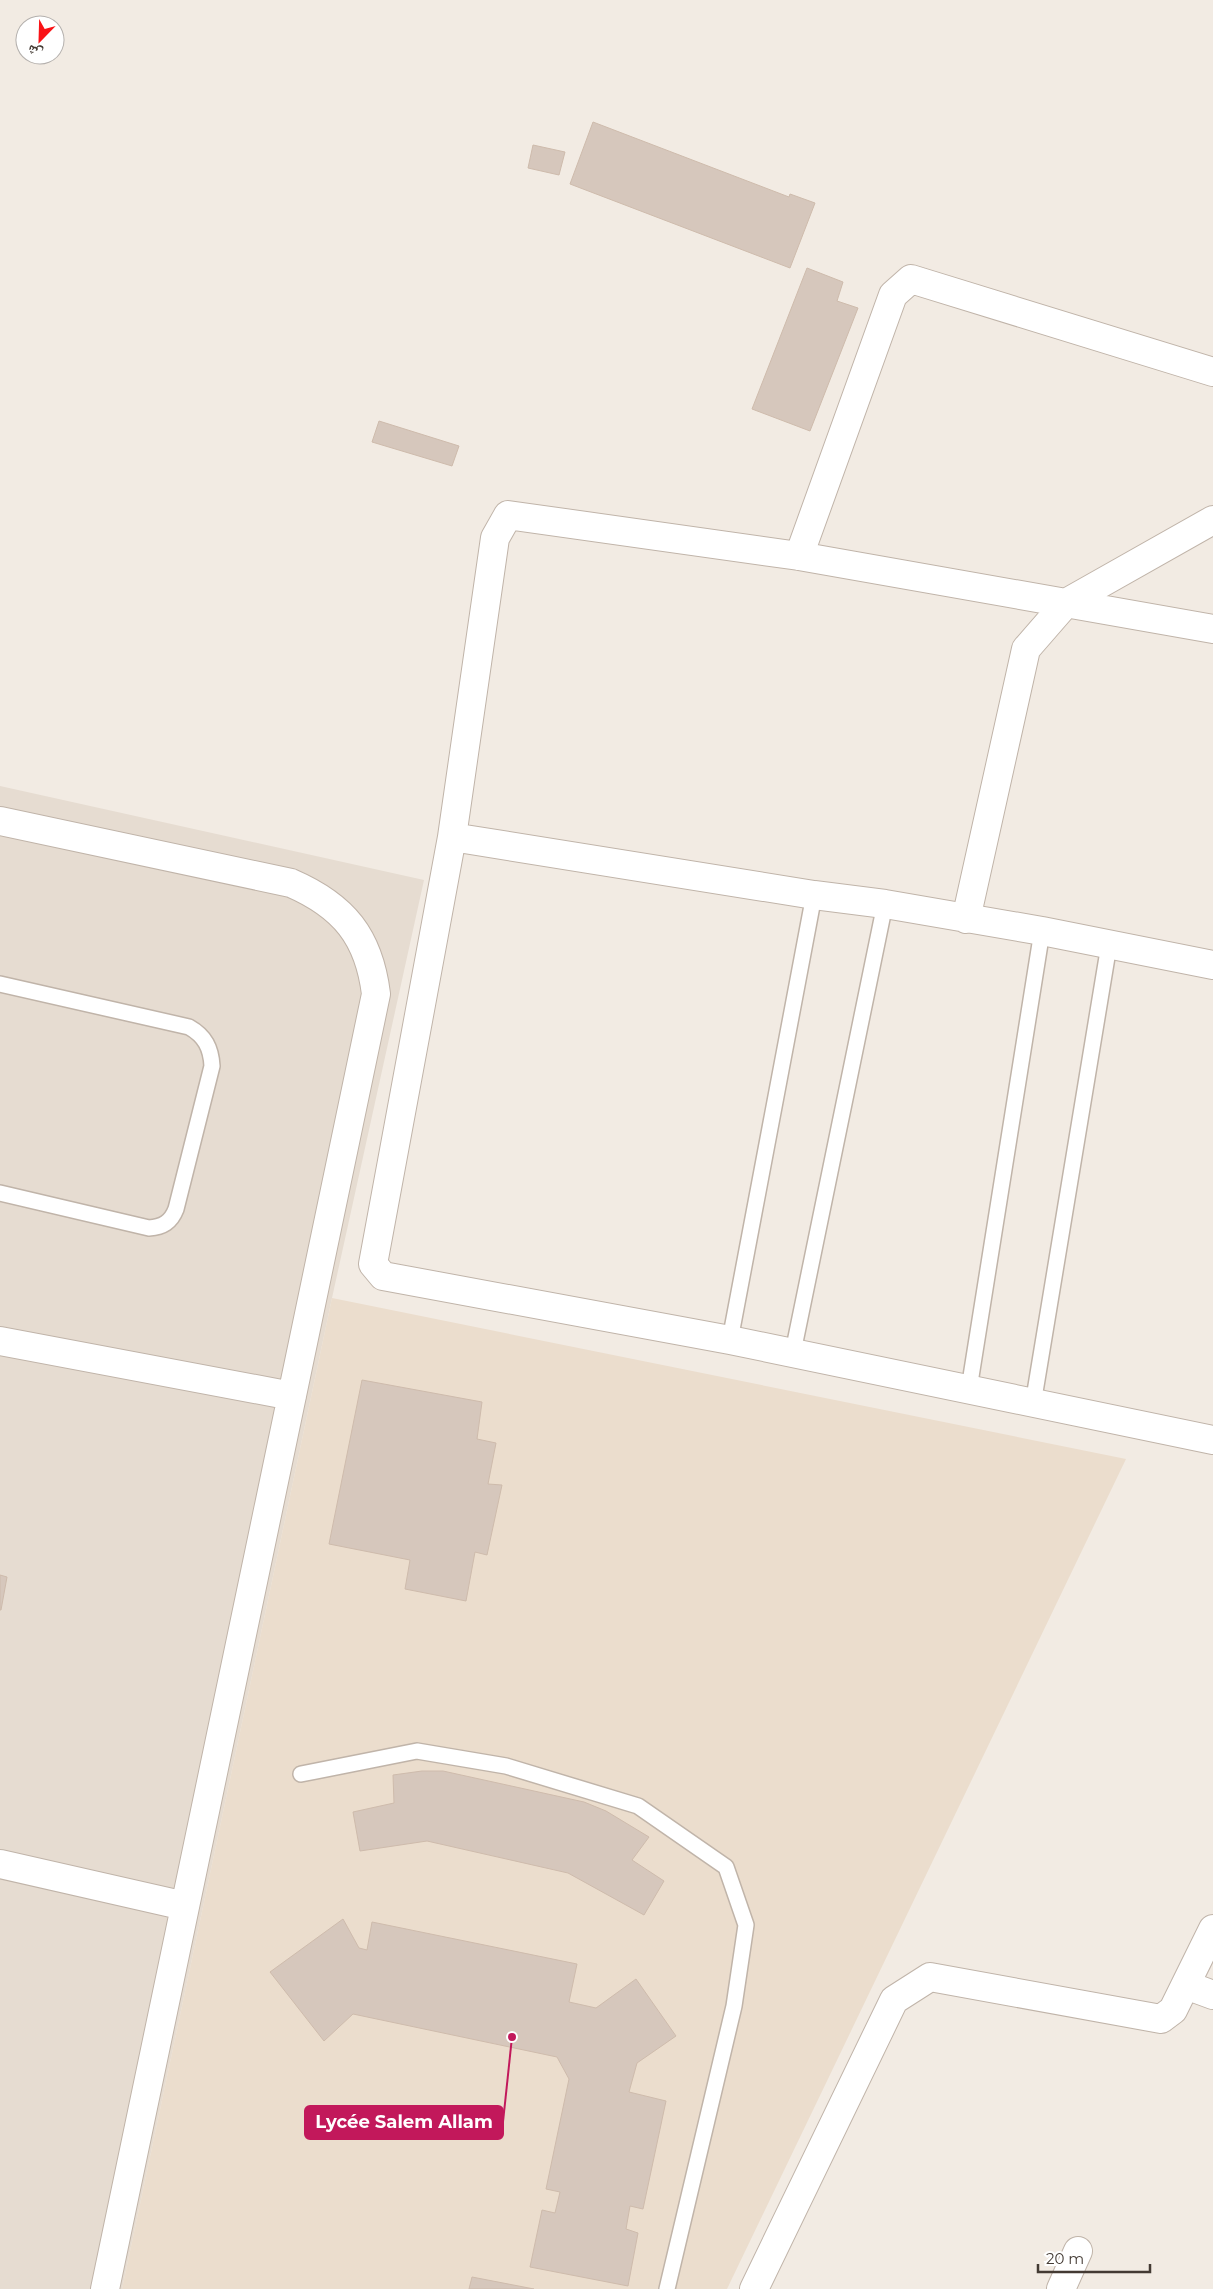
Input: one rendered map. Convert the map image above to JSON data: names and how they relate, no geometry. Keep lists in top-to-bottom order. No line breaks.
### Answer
{"places":["Lycée Salem Allam"],"scale_bar":"20 m","north":"bottom left"}
